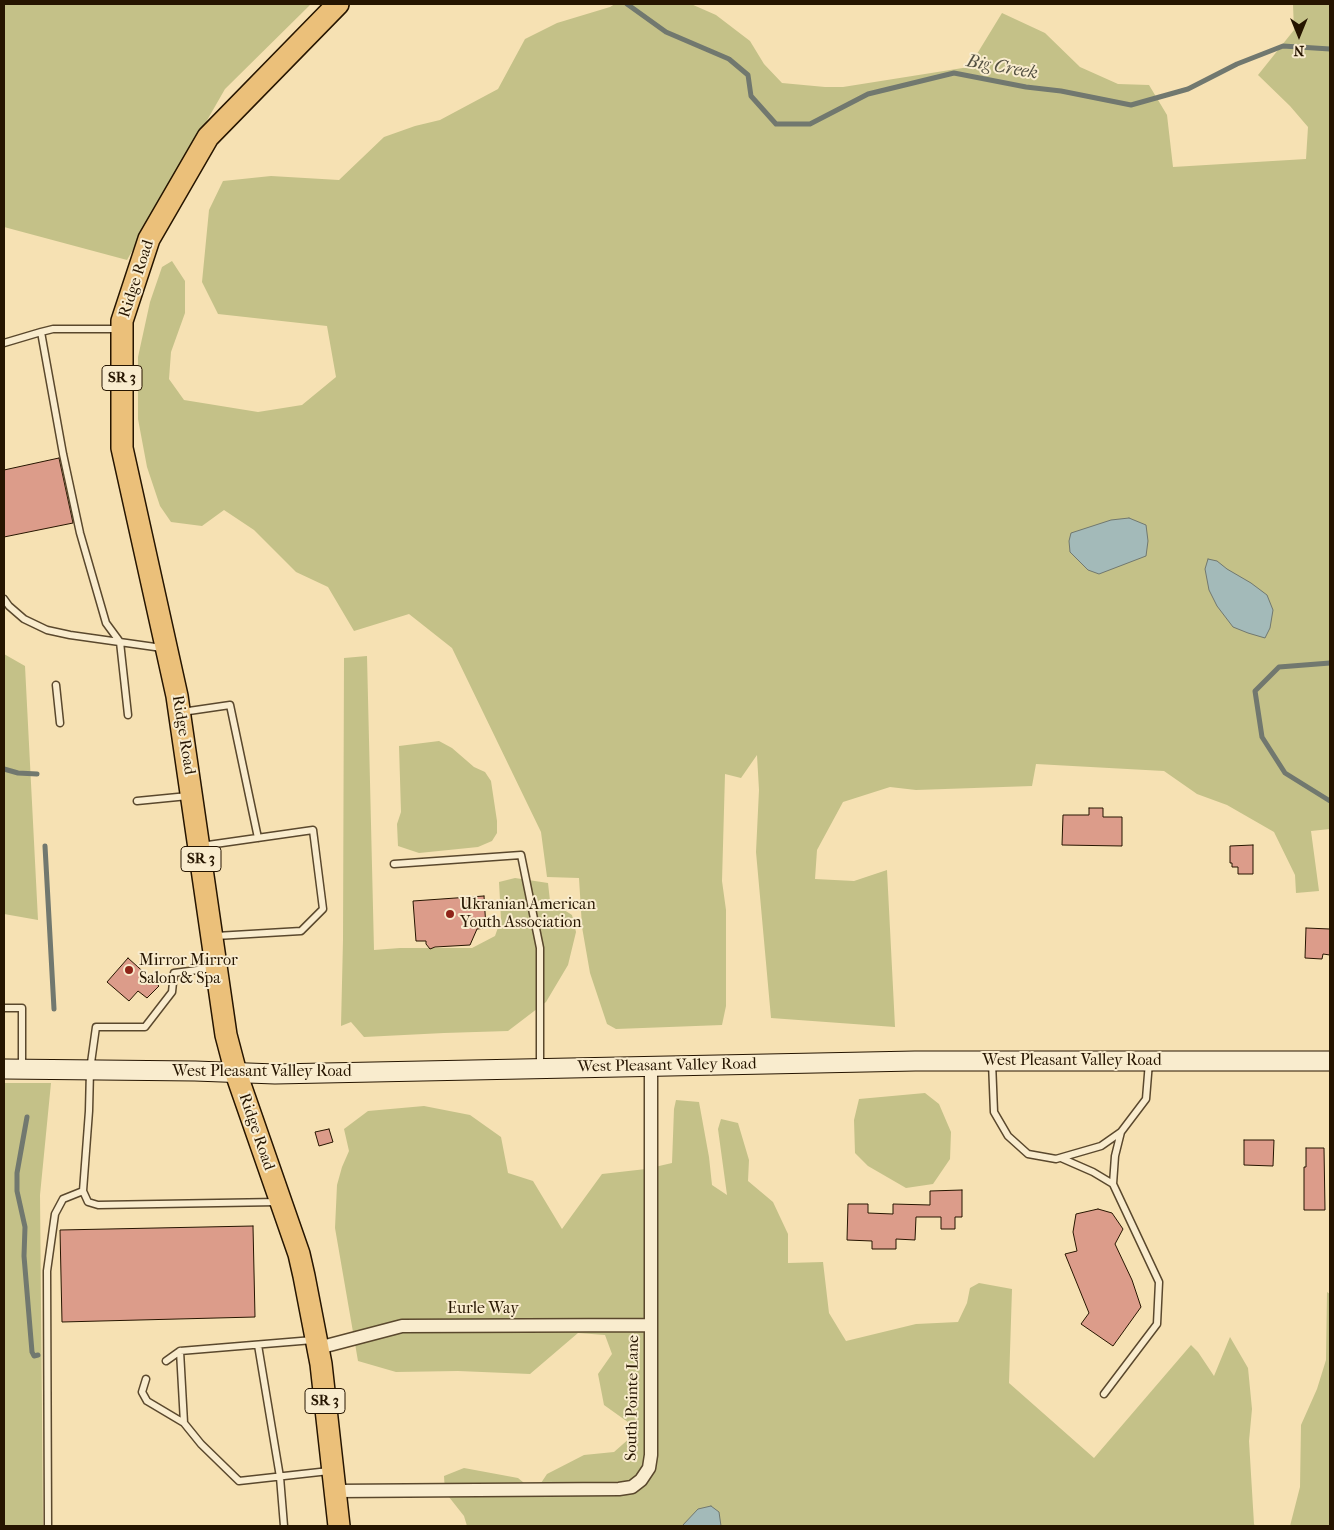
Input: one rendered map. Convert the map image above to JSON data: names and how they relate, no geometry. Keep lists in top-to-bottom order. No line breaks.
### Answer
{"streets":{"main road":["Ridge Road","SR 3","West Pleasant Valley Road"],"street":["Eurle Way","South Pointe Lane"]},"crossings":[["Ridge Road","West Pleasant Valley Road"],["Ridge Road","Eurle Way"],["Ridge Road","South Pointe Lane"],["West Pleasant Valley Road","South Pointe Lane"],["Eurle Way","South Pointe Lane"]],"water":["Big Creek"],"places":["Ukranian American Youth Association","Mirror Mirror Salon & Spa"],"north":"bottom"}
